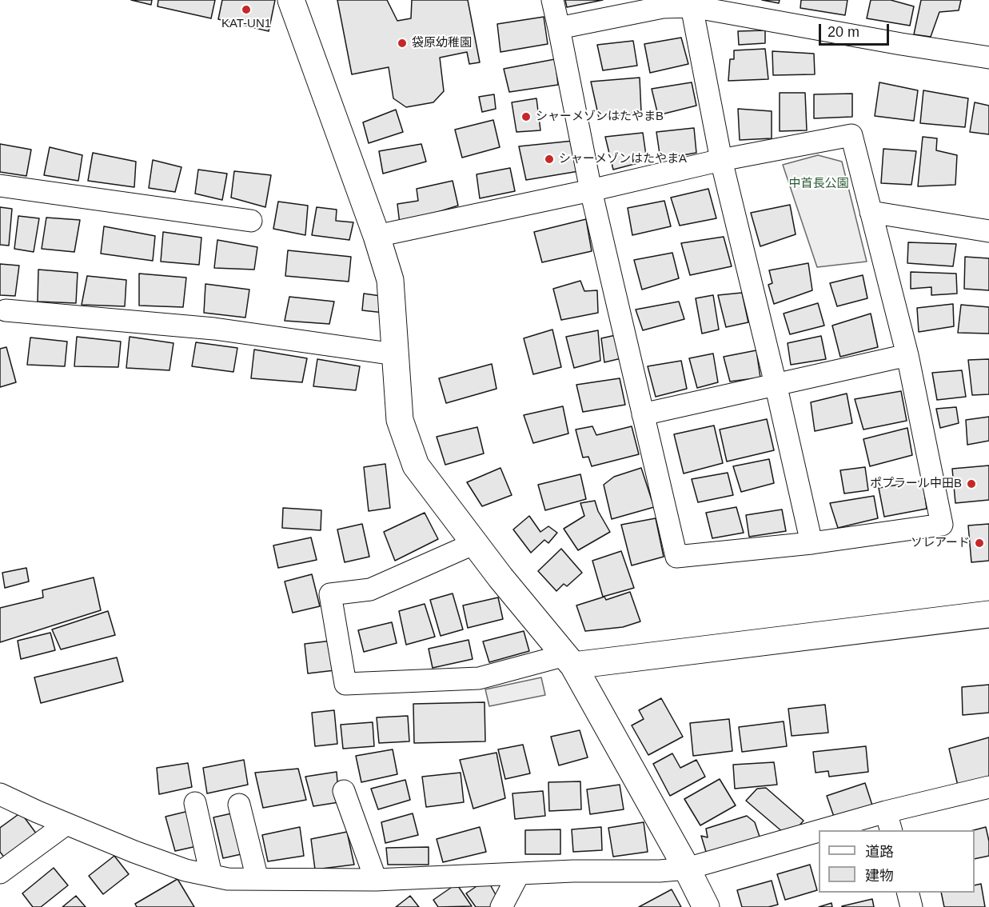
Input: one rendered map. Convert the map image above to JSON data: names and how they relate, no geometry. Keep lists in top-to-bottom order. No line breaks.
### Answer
{"parks":["中首長公園"],"places":["KAT-UN1","袋原幼稚園","シャーメゾンはたやまB","シャーメゾンはたやまA","ポプラール中田B","ソレアード"],"legend":["道路","建物"],"scale_bar":"20 m"}
